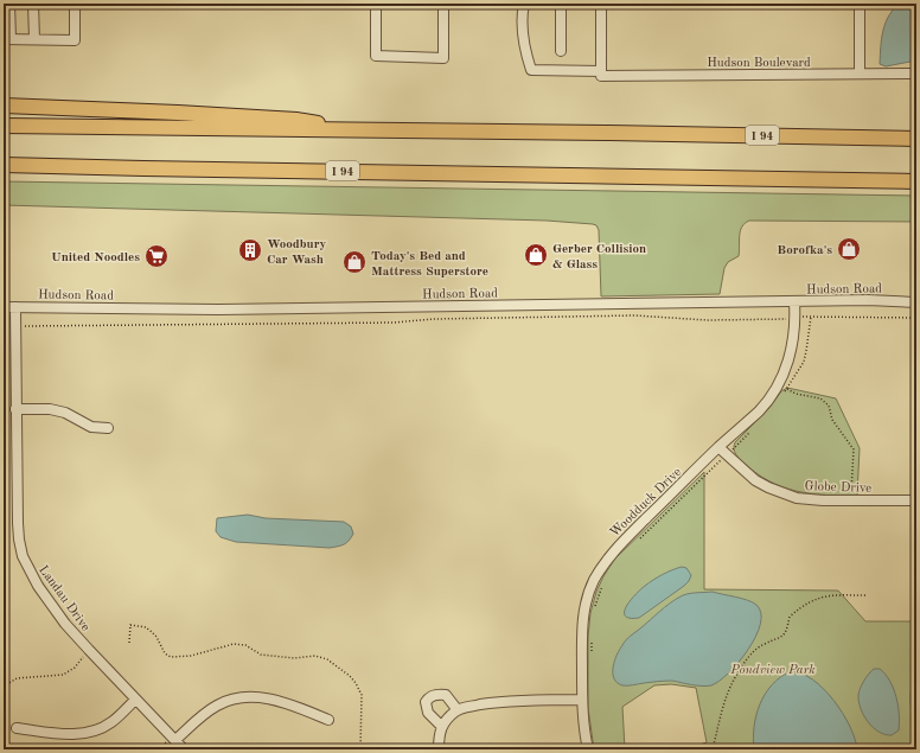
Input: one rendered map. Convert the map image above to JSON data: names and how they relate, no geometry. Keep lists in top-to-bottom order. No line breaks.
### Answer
{"streets":{"highway":["I 94"],"street":["Hudson Boulevard","Hudson Road","Globe Drive","Woodduck Drive","Landau Drive"]},"crossings":[["Hudson Road","Woodduck Drive"],["Hudson Road","Landau Drive"],["Globe Drive","Woodduck Drive"]],"parks":["Pondview Park"],"places":{"shop":["Borofka's","Gerber Collision & Glass","Today's Bed and Mattress Superstore"],"building":["Woodbury Car Wash"],"supermarket":["United Noodles"]}}
